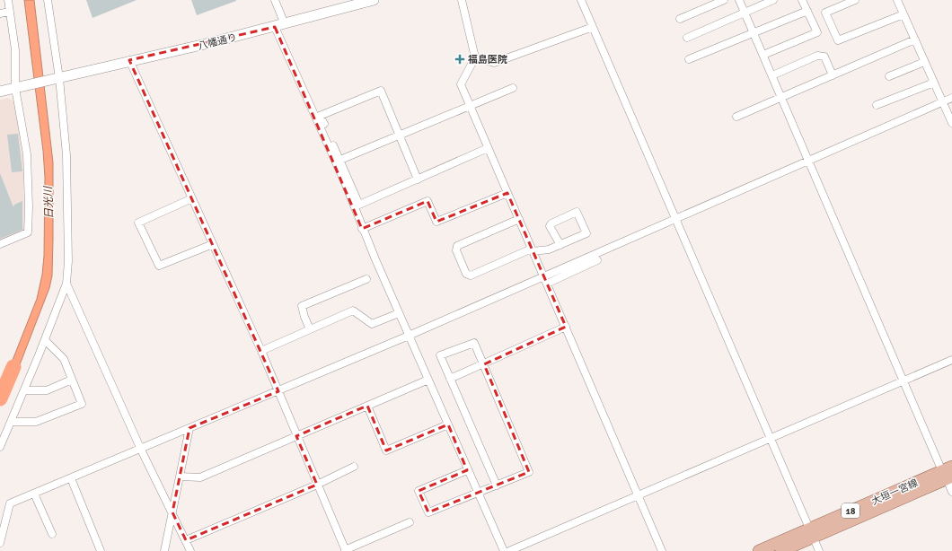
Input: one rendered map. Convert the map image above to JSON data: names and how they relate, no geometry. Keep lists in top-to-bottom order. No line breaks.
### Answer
{"streets":{"main road":["大垣一宮線","18"],"street":["八幡通り"]},"water":["日光川"],"places":{"health":["福島医院"]}}
